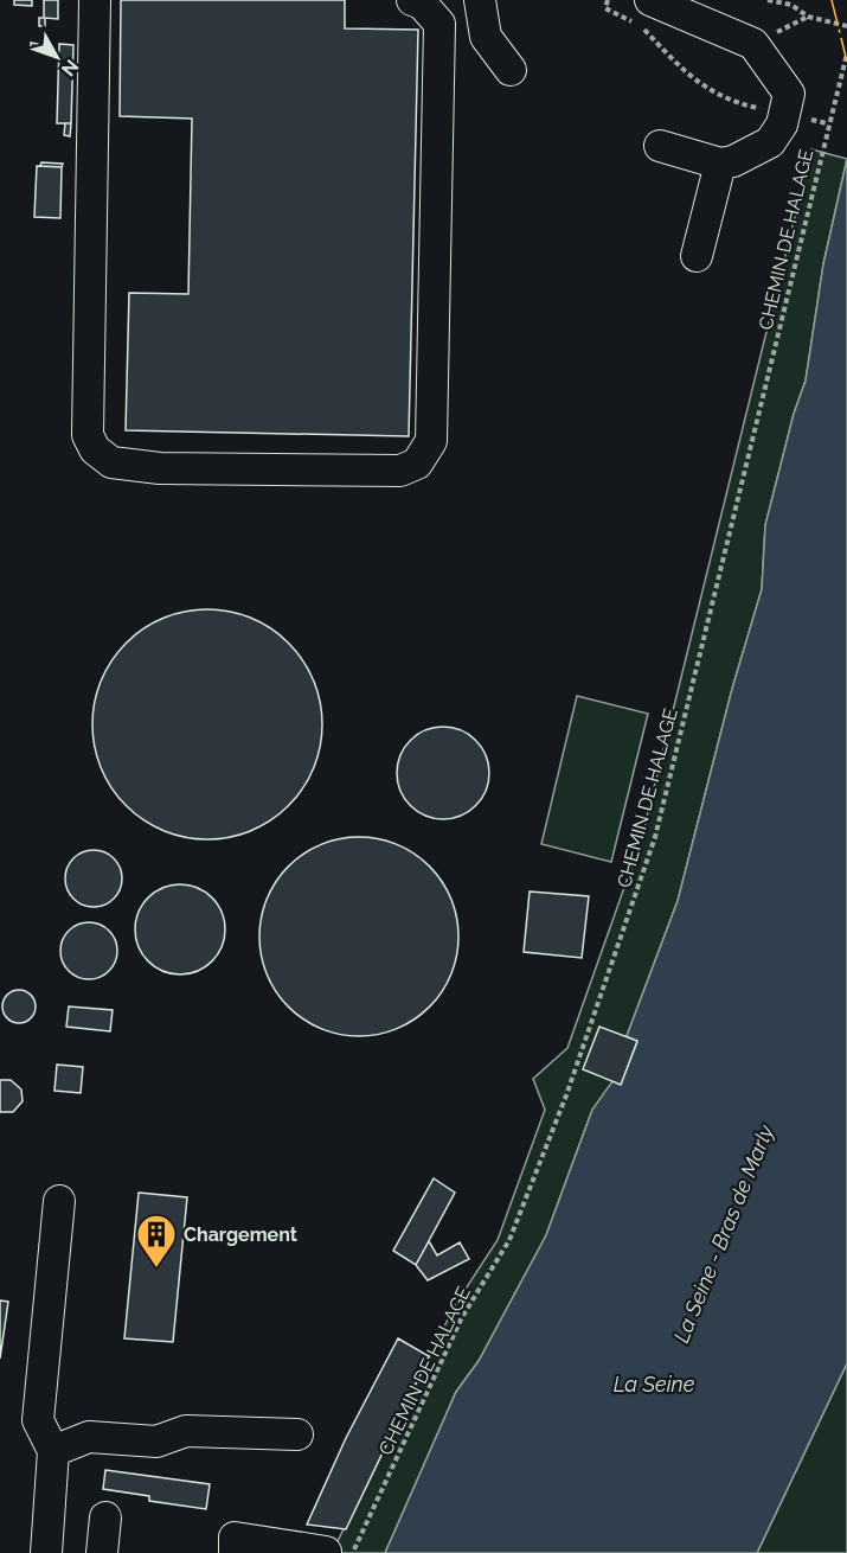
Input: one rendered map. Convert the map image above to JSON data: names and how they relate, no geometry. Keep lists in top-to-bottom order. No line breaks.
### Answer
{"streets":{"path":["CHEMIN DE HALAGE"]},"water":["La Seine - Bras de Marly","La Seine"],"places":{"building":["Chargement"]},"north":"bottom right"}
